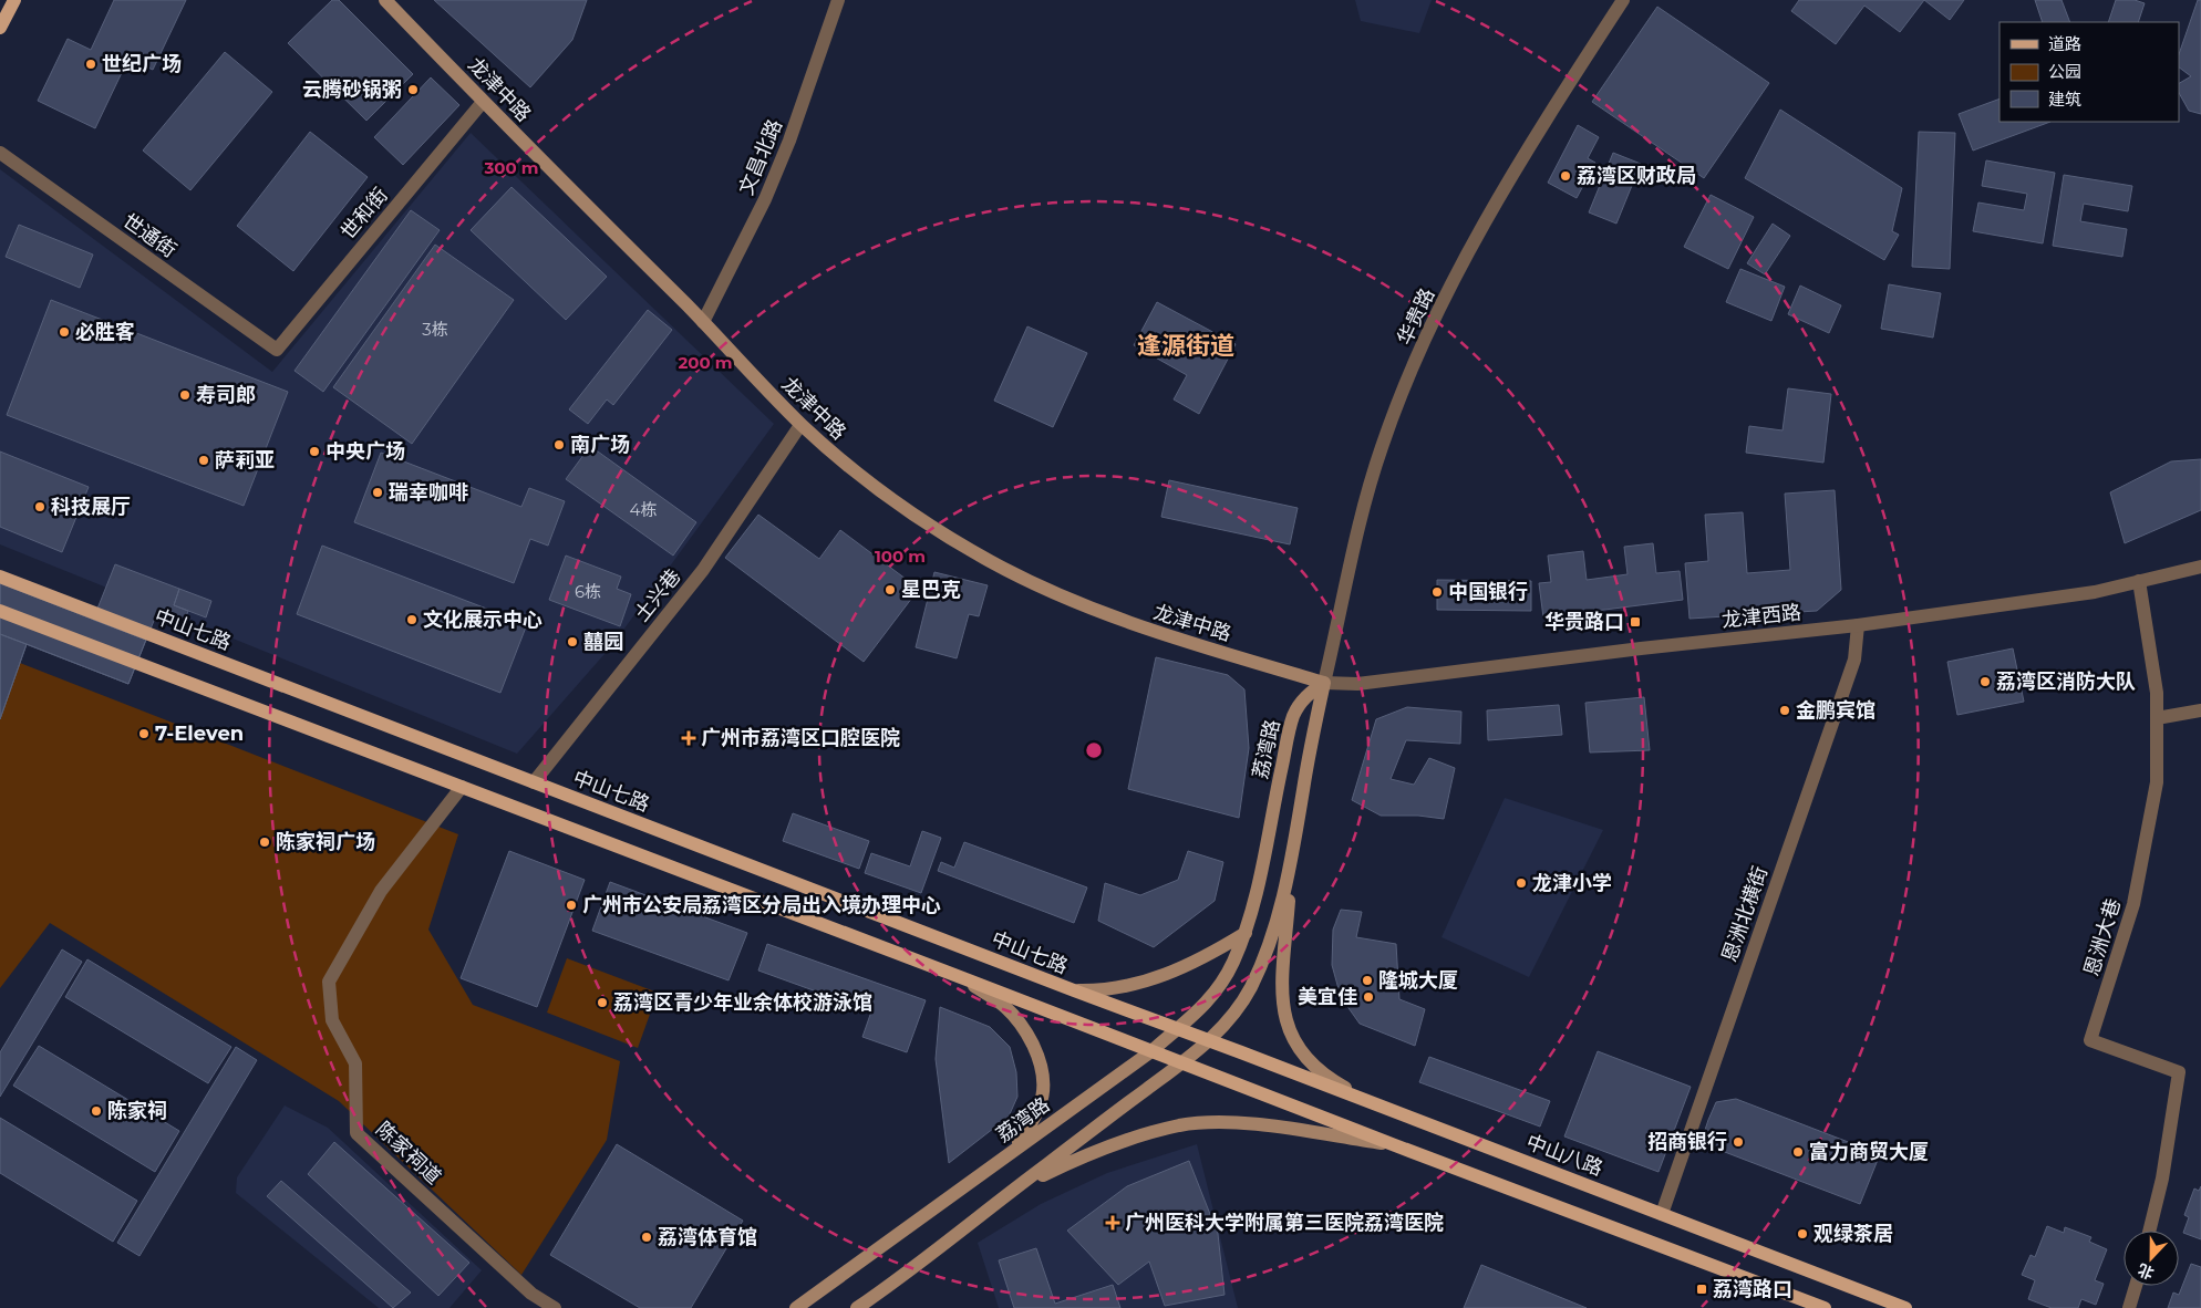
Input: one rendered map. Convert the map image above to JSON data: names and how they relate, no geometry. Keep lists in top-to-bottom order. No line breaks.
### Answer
{"streets":{"main road":["龙津中路","中山七路","荔湾路","中山八路"],"street":["文昌北路","世和街","世通街","华贵路","土兴巷","龙津西路","恩洲北横街","恩洲大巷","陈家祠道"]},"crossings":[["龙津中路","文昌北路"],["龙津中路","世和街"],["龙津中路","华贵路"],["龙津中路","土兴巷"],["龙津中路","龙津西路"],["龙津中路","荔湾路"],["世和街","世通街"],["华贵路","龙津西路"],["华贵路","荔湾路"],["土兴巷","中山七路"],["龙津西路","荔湾路"],["龙津西路","恩洲北横街"],["龙津西路","恩洲大巷"],["中山七路","荔湾路"],["中山七路","中山八路"],["恩洲北横街","中山八路"]],"districts":["逢源街道"],"places":{"other":["世纪广场","云腾砂锅粥","荔湾区财政局","必胜客","寿司郎","南广场","中央广场","萨莉亚","瑞幸咖啡","科技展厅","星巴克","中国银行","文化展示中心","囍园","荔湾区消防大队","金鹏宾馆","7-Eleven","陈家祠广场","龙津小学","广州市公安局荔湾区分局出入境办理中心","隆城大厦","美宜佳","荔湾区青少年业余体校游泳馆","陈家祠","招商银行","富力商贸大厦","观绿茶居","荔湾体育馆"],"transit":["华贵路口","荔湾路口"],"health":["广州市荔湾区口腔医院","广州医科大学附属第三医院荔湾医院"]},"house_numbers":["3栋","4栋","6栋"],"legend":["道路","公园","建筑"],"north":"bottom","rings":["300 m","200 m","100 m"]}
